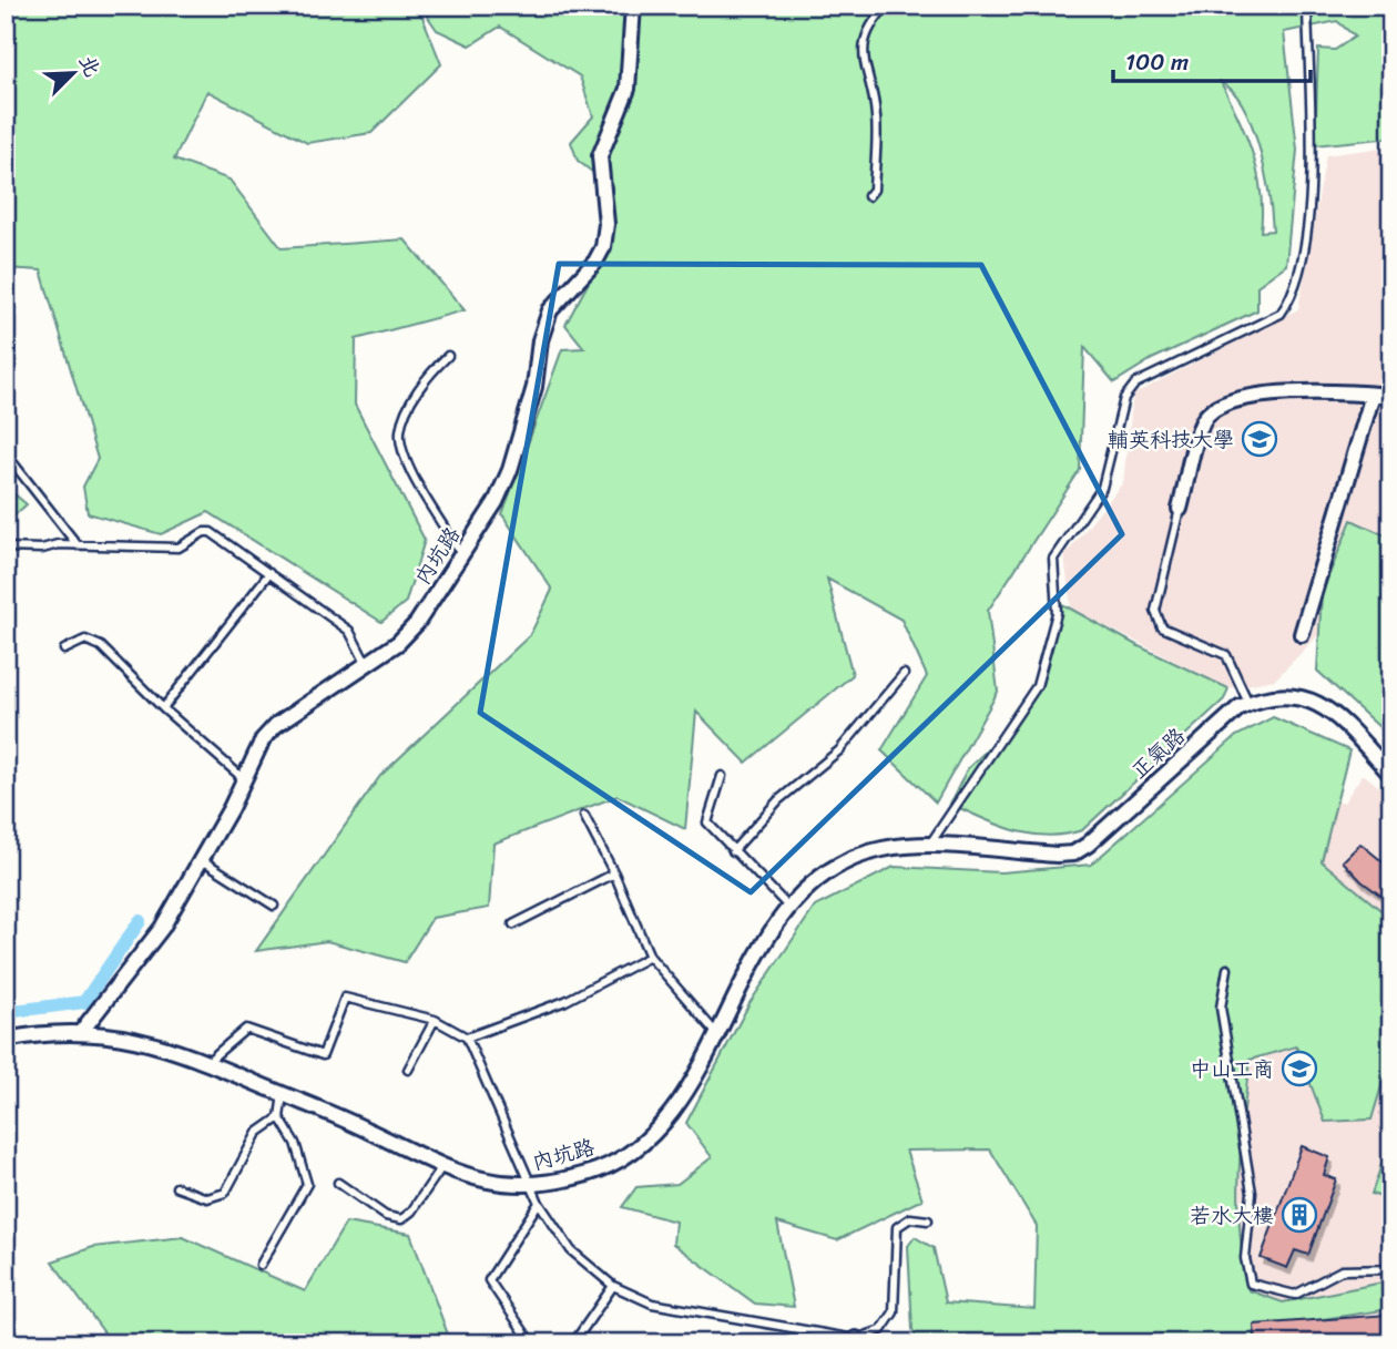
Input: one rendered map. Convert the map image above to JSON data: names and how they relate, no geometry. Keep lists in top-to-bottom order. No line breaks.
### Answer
{"streets":{"street":["內坑路","正氣路"]},"crossings":[["內坑路","正氣路"]],"places":{"school or university":["輔英科技大學","中山工商"],"building":["若水大樓"]},"scale_bar":"100 m","north":"top right"}
